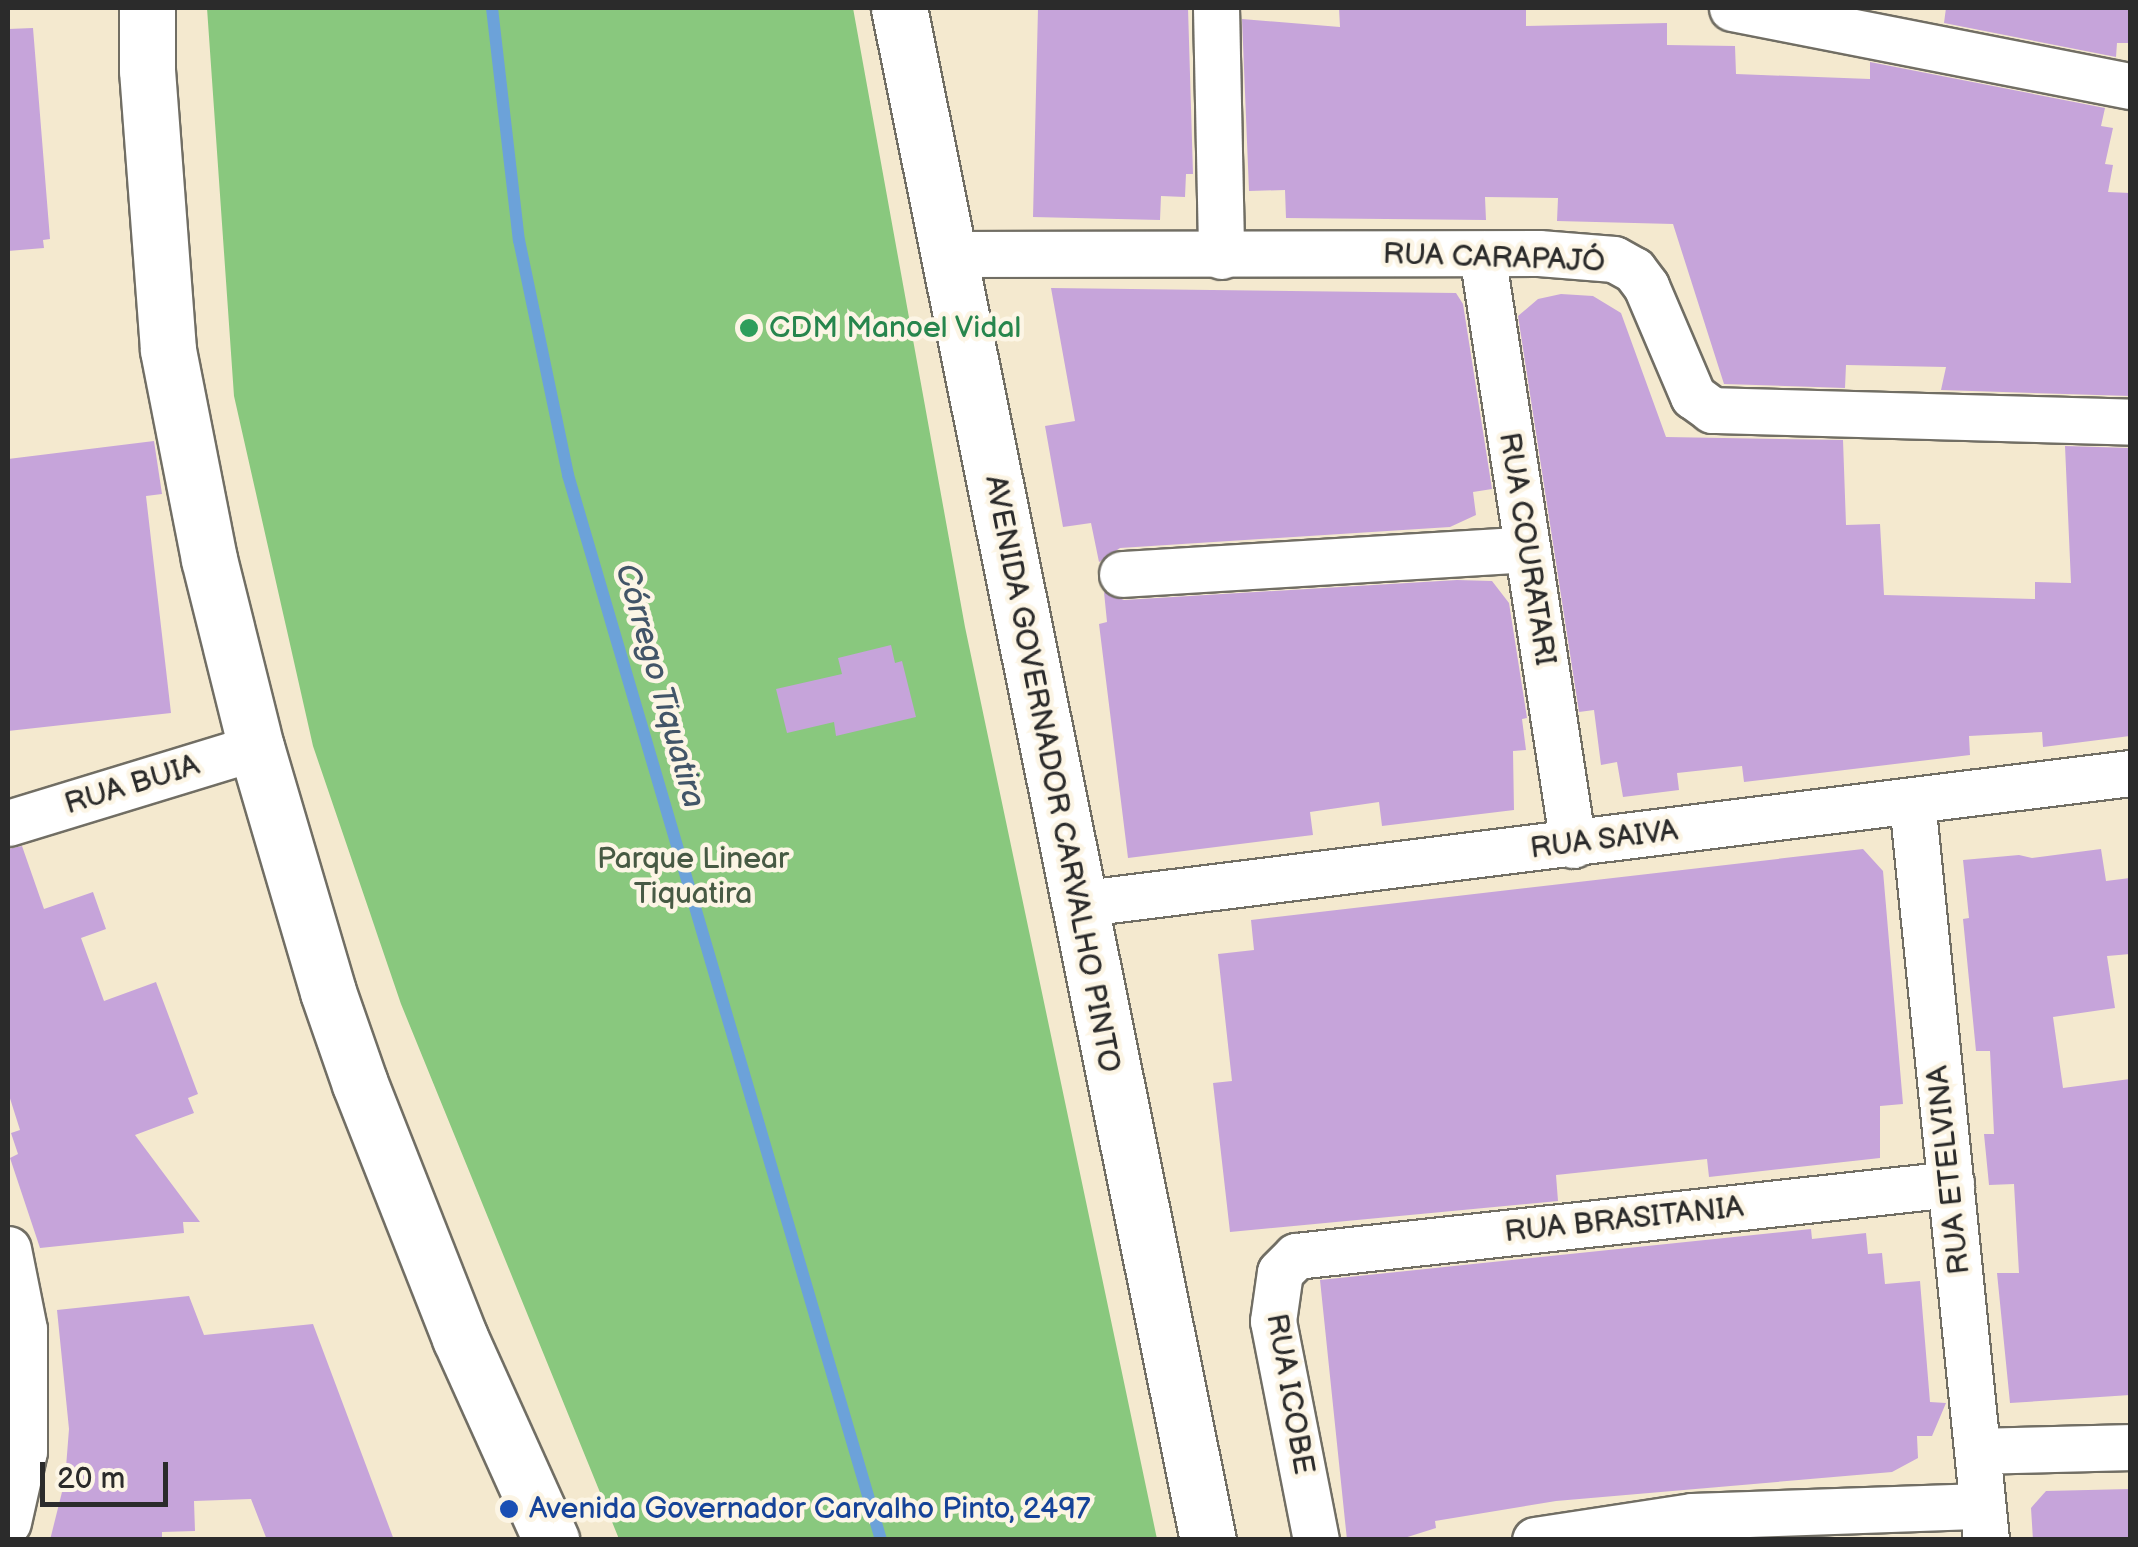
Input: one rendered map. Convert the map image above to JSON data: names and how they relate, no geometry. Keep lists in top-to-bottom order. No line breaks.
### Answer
{"streets":{"main road":["AVENIDA GOVERNADOR CARVALHO PINTO"],"street":["RUA CARAPAJÓ","RUA COURATARI","RUA BUIA","RUA SAIVA","RUA ETELVINA","RUA BRASITANIA","RUA ICOBE"]},"crossings":[["RUA CARAPAJÓ","RUA COURATARI"],["RUA CARAPAJÓ","AVENIDA GOVERNADOR CARVALHO PINTO"],["RUA COURATARI","RUA SAIVA"],["AVENIDA GOVERNADOR CARVALHO PINTO","RUA SAIVA"],["RUA SAIVA","RUA ETELVINA"],["RUA ETELVINA","RUA BRASITANIA"],["RUA BRASITANIA","RUA ICOBE"]],"water":["Córrego Tiquatira"],"parks":["Parque Linear Tiquatira"],"places":["CDM Manoel Vidal","Avenida Governador Carvalho Pinto, 2497"],"scale_bar":"20 m"}
